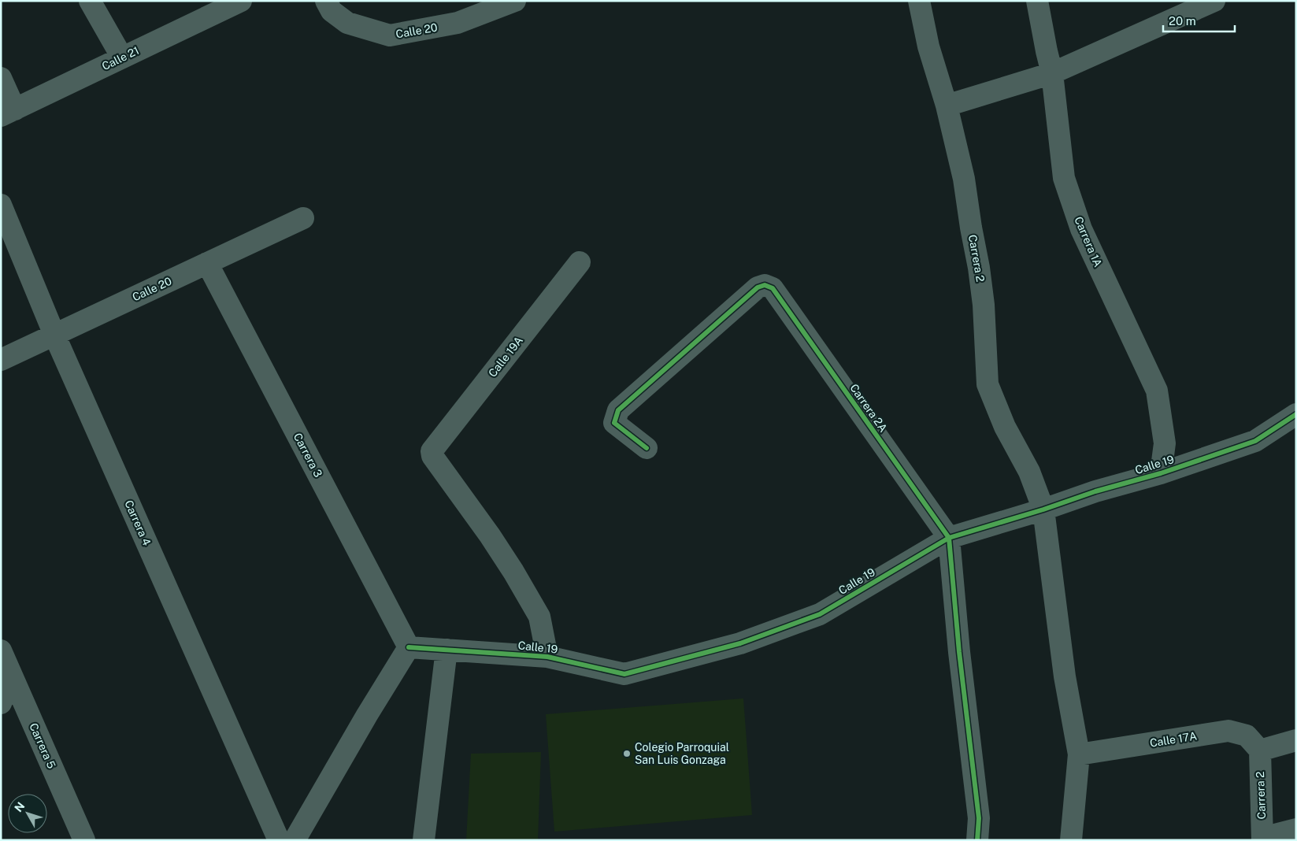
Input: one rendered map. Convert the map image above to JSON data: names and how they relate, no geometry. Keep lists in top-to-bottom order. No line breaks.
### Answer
{"streets":{"street":["Calle 20","Calle 21","Carrera 1A","Carrera 2","Calle 19A","Carrera 2A","Carrera 3","Calle 19","Carrera 4","Calle 17A","Carrera 5"]},"crossings":[["Calle 20","Carrera 3"],["Calle 20","Carrera 4"],["Carrera 1A","Calle 19"],["Carrera 2","Calle 19"],["Carrera 2","Calle 17A"],["Calle 19A","Calle 19"],["Carrera 2A","Calle 19"],["Carrera 3","Calle 19"]],"places":["Colegio Parroquial San Luis Gonzaga"],"scale_bar":"20 m","north":"top left"}
